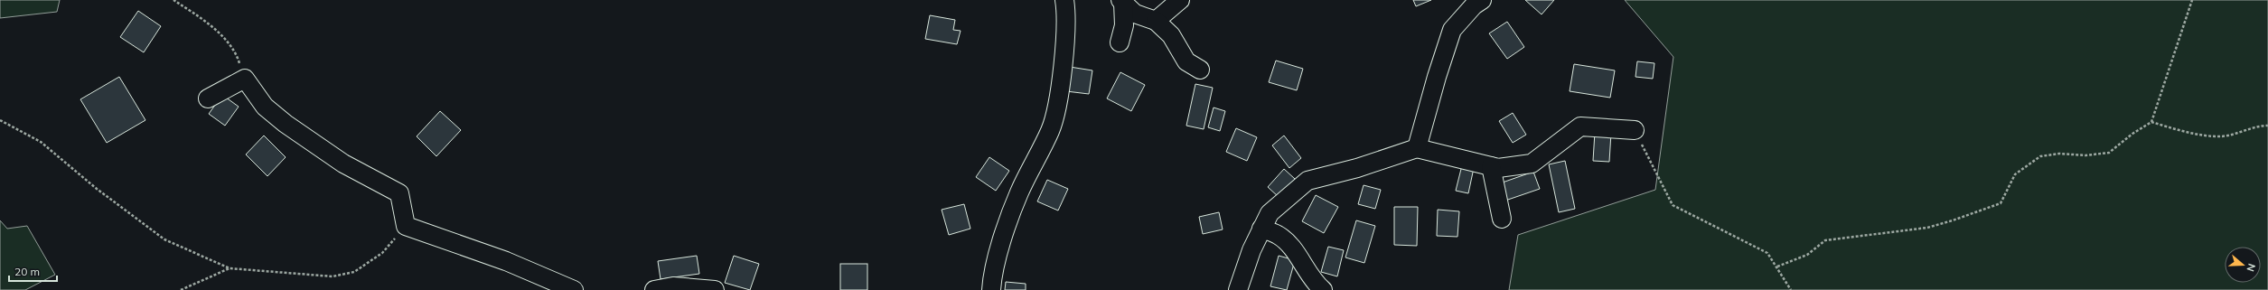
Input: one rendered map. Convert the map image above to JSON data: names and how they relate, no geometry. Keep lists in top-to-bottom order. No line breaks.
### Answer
{"scale_bar":"20 m","north":"right"}
